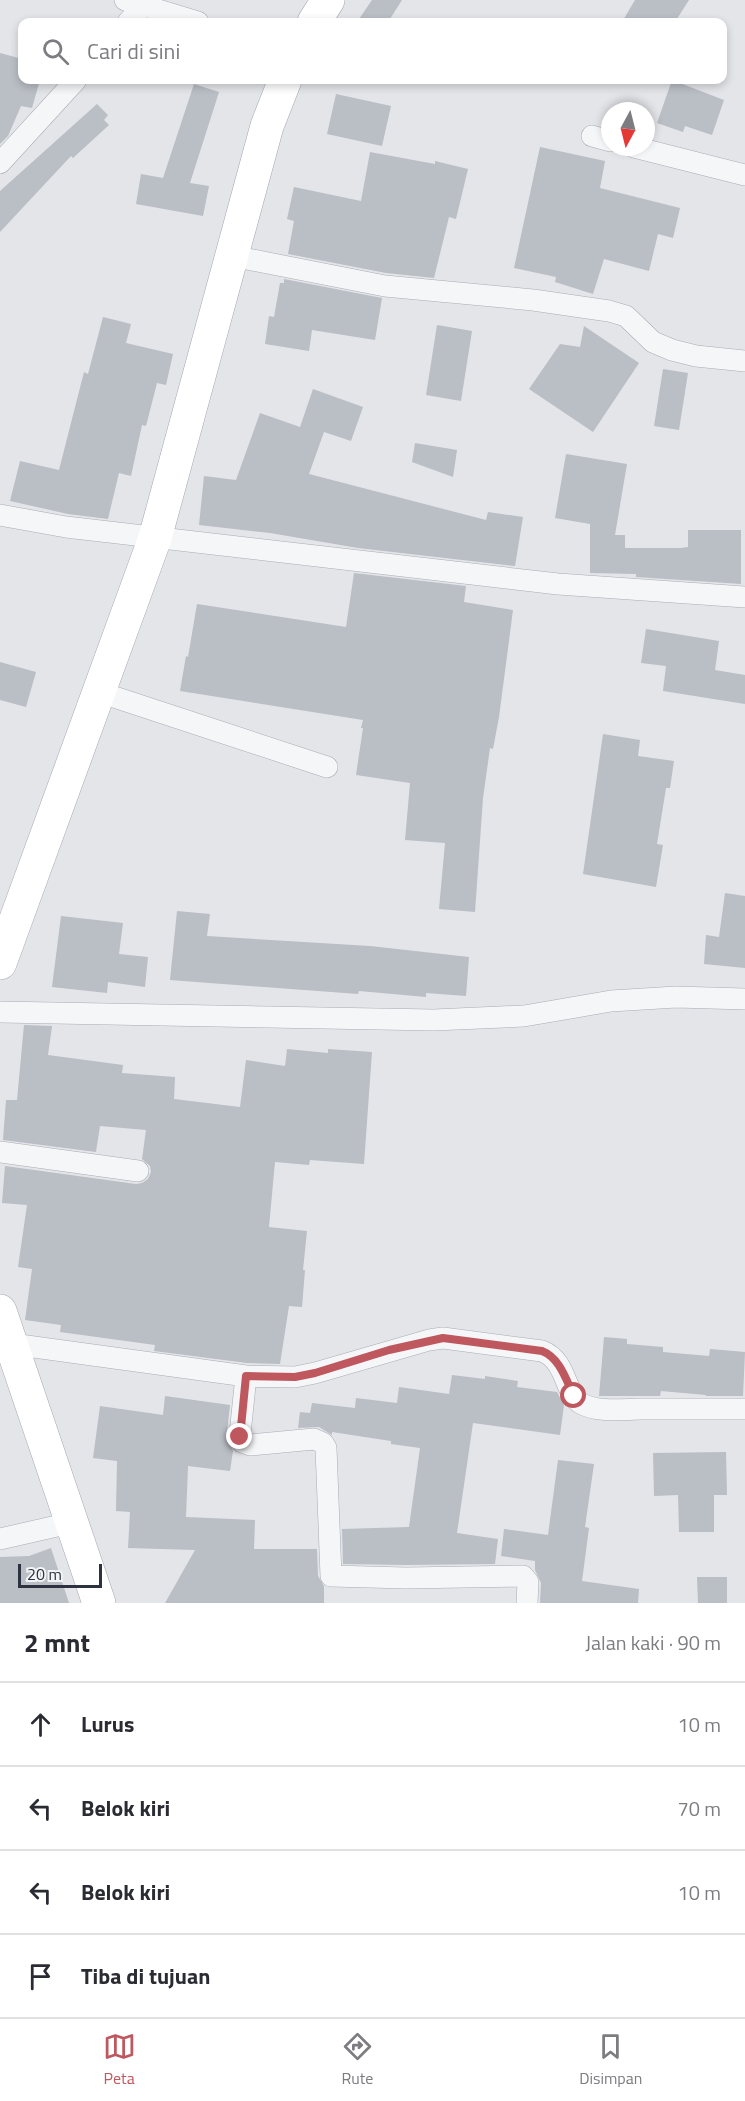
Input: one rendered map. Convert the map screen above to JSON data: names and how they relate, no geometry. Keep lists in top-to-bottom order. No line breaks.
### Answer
{"scale_bar":"20 m","north":"bottom","page":{"search":"Cari di sini","scale":"20 m","heading":["2 mnt","Jalan kaki · 90 m"],"list":[["Lurus","10 m"],["Belok kiri","70 m"],["Belok kiri","10 m"],"Tiba di tujuan"],"nav":["Peta","Rute","Disimpan"]}}
